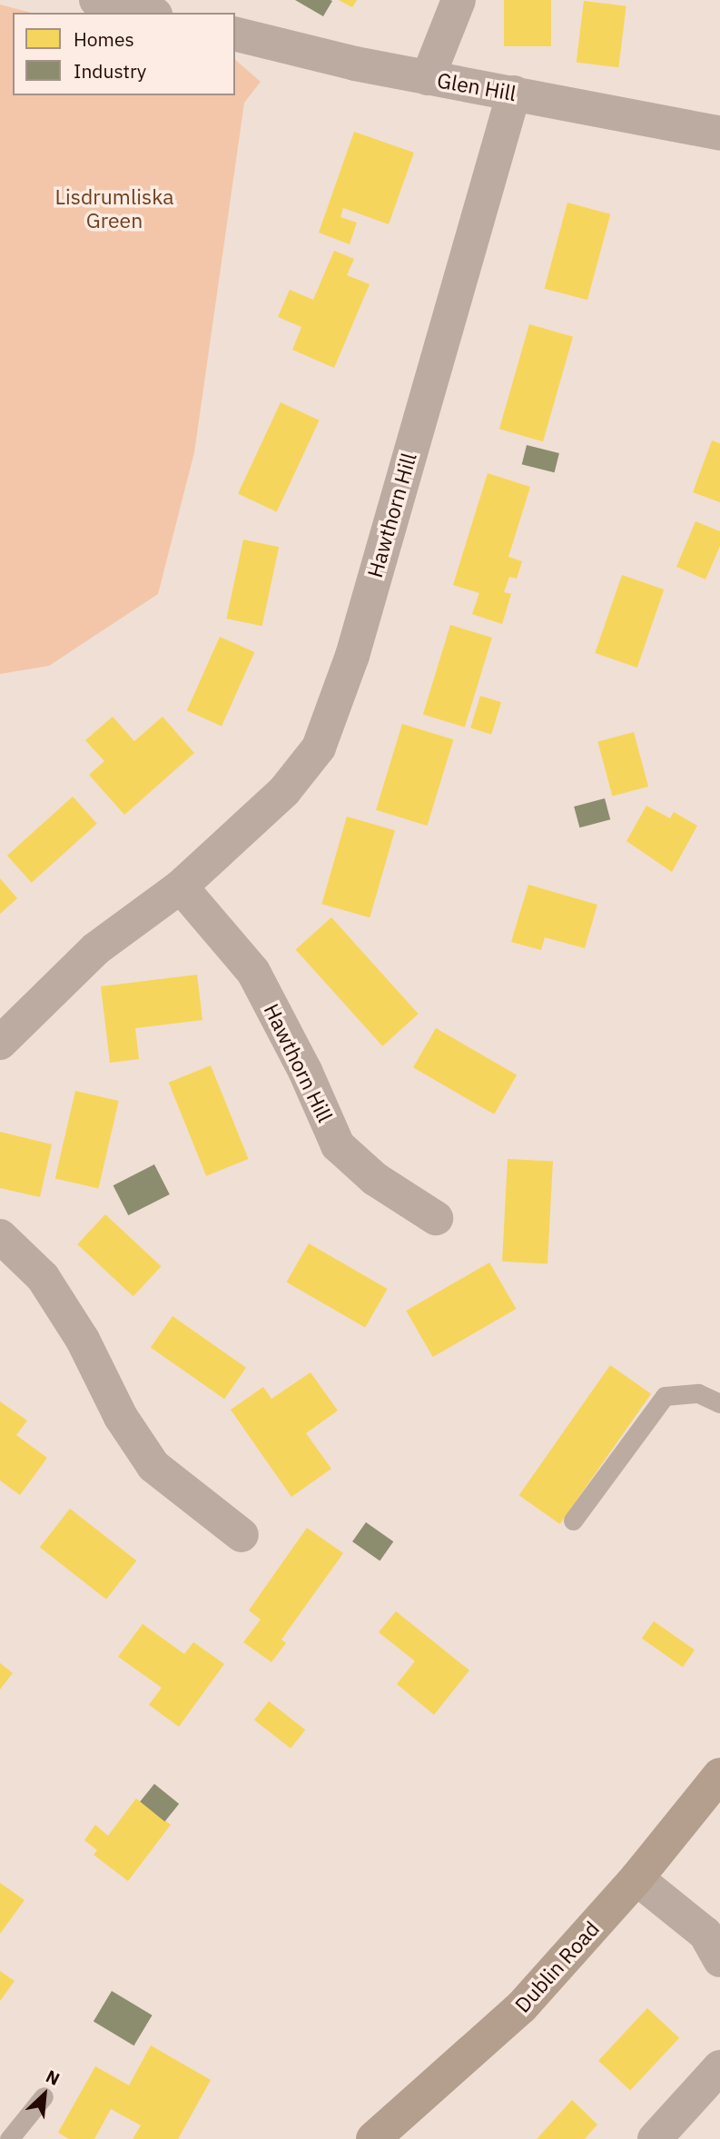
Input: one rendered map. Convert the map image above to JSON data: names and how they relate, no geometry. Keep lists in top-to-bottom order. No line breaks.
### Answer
{"streets":{"main road":["Dublin Road"],"street":["Glen Hill","Hawthorn Hill"]},"crossings":[["Glen Hill","Hawthorn Hill"]],"parks":["Lisdrumliska Green"],"legend":["Homes","Industry"],"north":"top right"}
